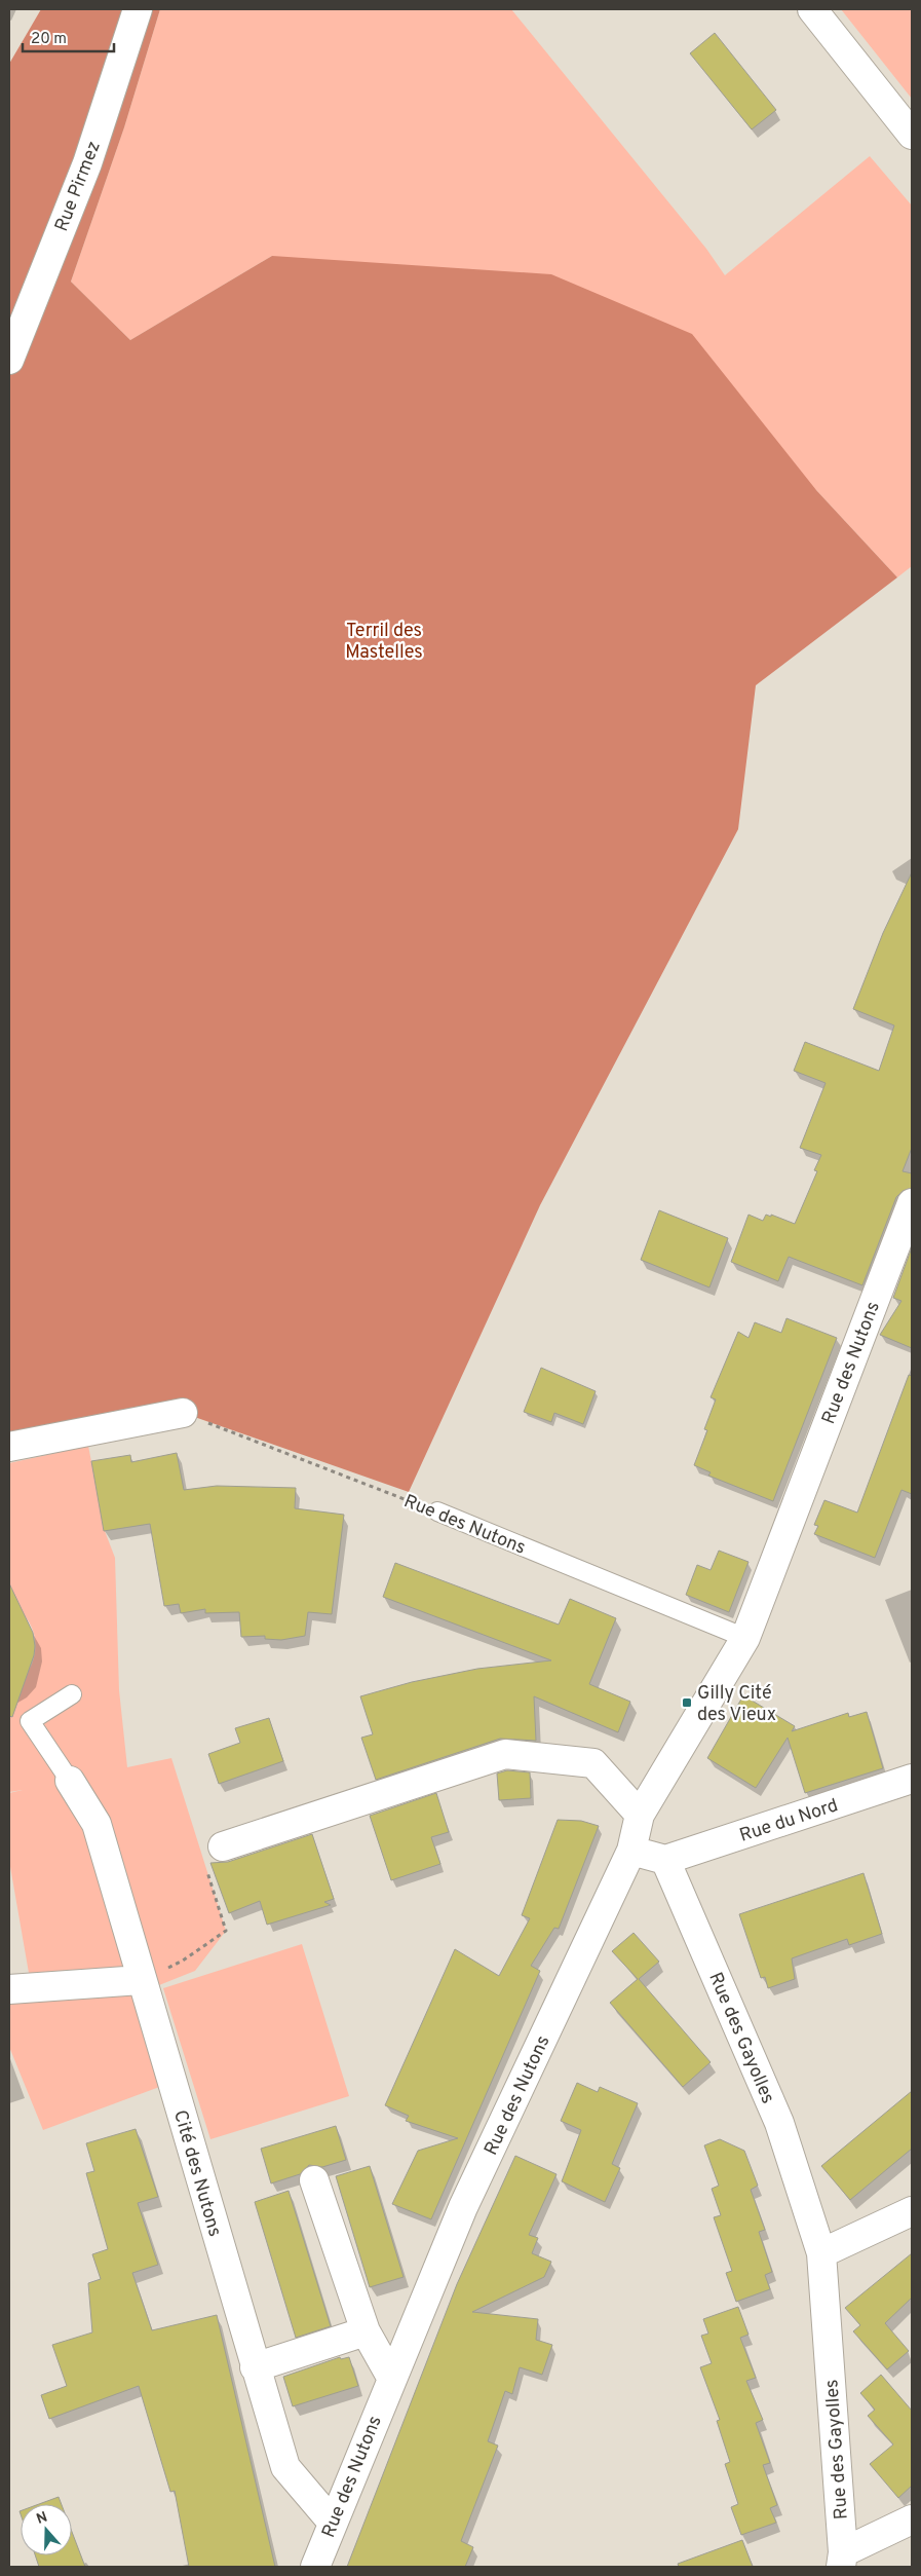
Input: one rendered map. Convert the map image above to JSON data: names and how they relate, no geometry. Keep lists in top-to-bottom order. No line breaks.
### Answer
{"streets":{"street":["Rue Pirmez","Rue des Nutons","Rue du Nord","Rue des Gayolles","Cité des Nutons"]},"crossings":[["Rue des Nutons","Cité des Nutons"],["Rue du Nord","Rue des Gayolles"]],"parks":["Terril des Mastelles"],"places":{"transit":["Gilly Cité des Vieux"]},"scale_bar":"20 m","north":"top"}
